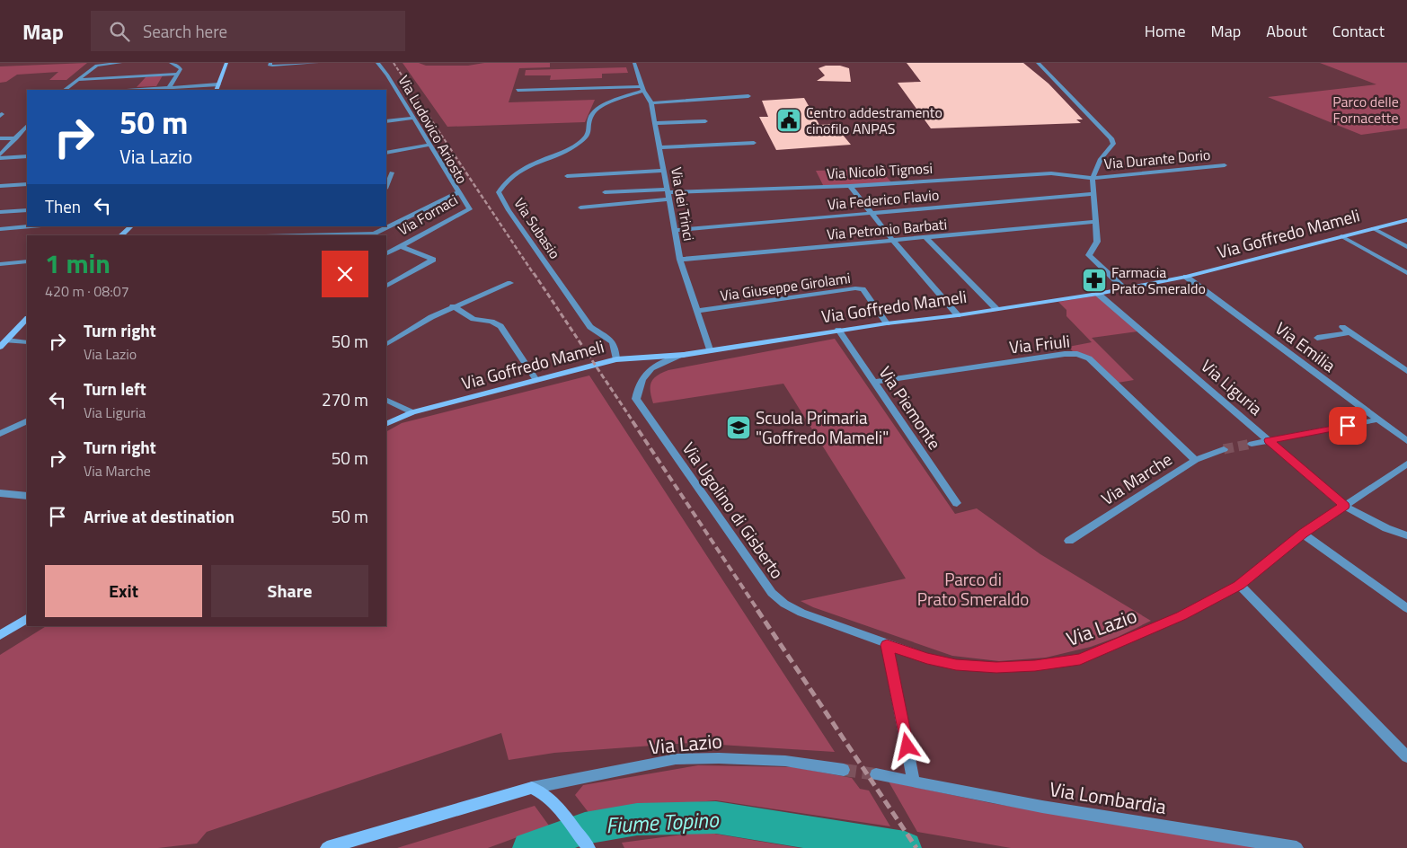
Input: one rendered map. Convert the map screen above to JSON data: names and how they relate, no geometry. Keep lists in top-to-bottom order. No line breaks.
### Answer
{"streets":{"main road":["Via Goffredo Mameli"],"street":["Via Ludovico Ariosto","Via Durante Dorio","Via Nicolò Tignosi","Via Federico Flavio","Via dei Trinci","Via Fornaci","Via Subasio","Via Petronio Barbati","Via Giuseppe Girolami","Via Friuli","Via Emilia","Via Liguria","Via Piemonte","Via Marche","Via Ugolino di Gisberto","Via Lazio","Via Lombardia"]},"crossings":[["Via Ludovico Ariosto","Via Fornaci"],["Via Durante Dorio","Via Nicolò Tignosi"],["Via Nicolò Tignosi","Via dei Trinci"],["Via Federico Flavio","Via dei Trinci"],["Via dei Trinci","Via Subasio"],["Via dei Trinci","Via Petronio Barbati"],["Via dei Trinci","Via Goffredo Mameli"],["Via dei Trinci","Via Giuseppe Girolami"],["Via Subasio","Via Goffredo Mameli"],["Via Goffredo Mameli","Via Giuseppe Girolami"],["Via Goffredo Mameli","Via Emilia"],["Via Goffredo Mameli","Via Liguria"],["Via Goffredo Mameli","Via Piemonte"],["Via Goffredo Mameli","Via Ugolino di Gisberto"],["Via Friuli","Via Piemonte"],["Via Friuli","Via Marche"],["Via Liguria","Via Lazio"],["Via Ugolino di Gisberto","Via Lazio"]],"water":["Fiume Topino"],"parks":["Parco delle Fornacette","Parco di Prato Smeraldo"],"places":{"public building":["Centro addestramento cinofilo ANPAS"],"pharmacy":["Farmacia Prato Smeraldo"],"school or university":["Scuola Primaria \"Goffredo Mameli\""]},"page":{"header":"Map","search":"Search here","nav":["Home","Map","About","Contact"],"turn":["50 m","Via Lazio"],"then":"Then","heading":["1 min","420 m · 08:07"],"list":[{"name":"Turn right","note":"Via Lazio","value":"50 m"},{"name":"Turn left","note":"Via Liguria","value":"270 m"},{"name":"Turn right","note":"Via Marche","value":"50 m"},{"name":"Arrive at destination","value":"50 m"}],"buttons":["Exit","Share"]}}
